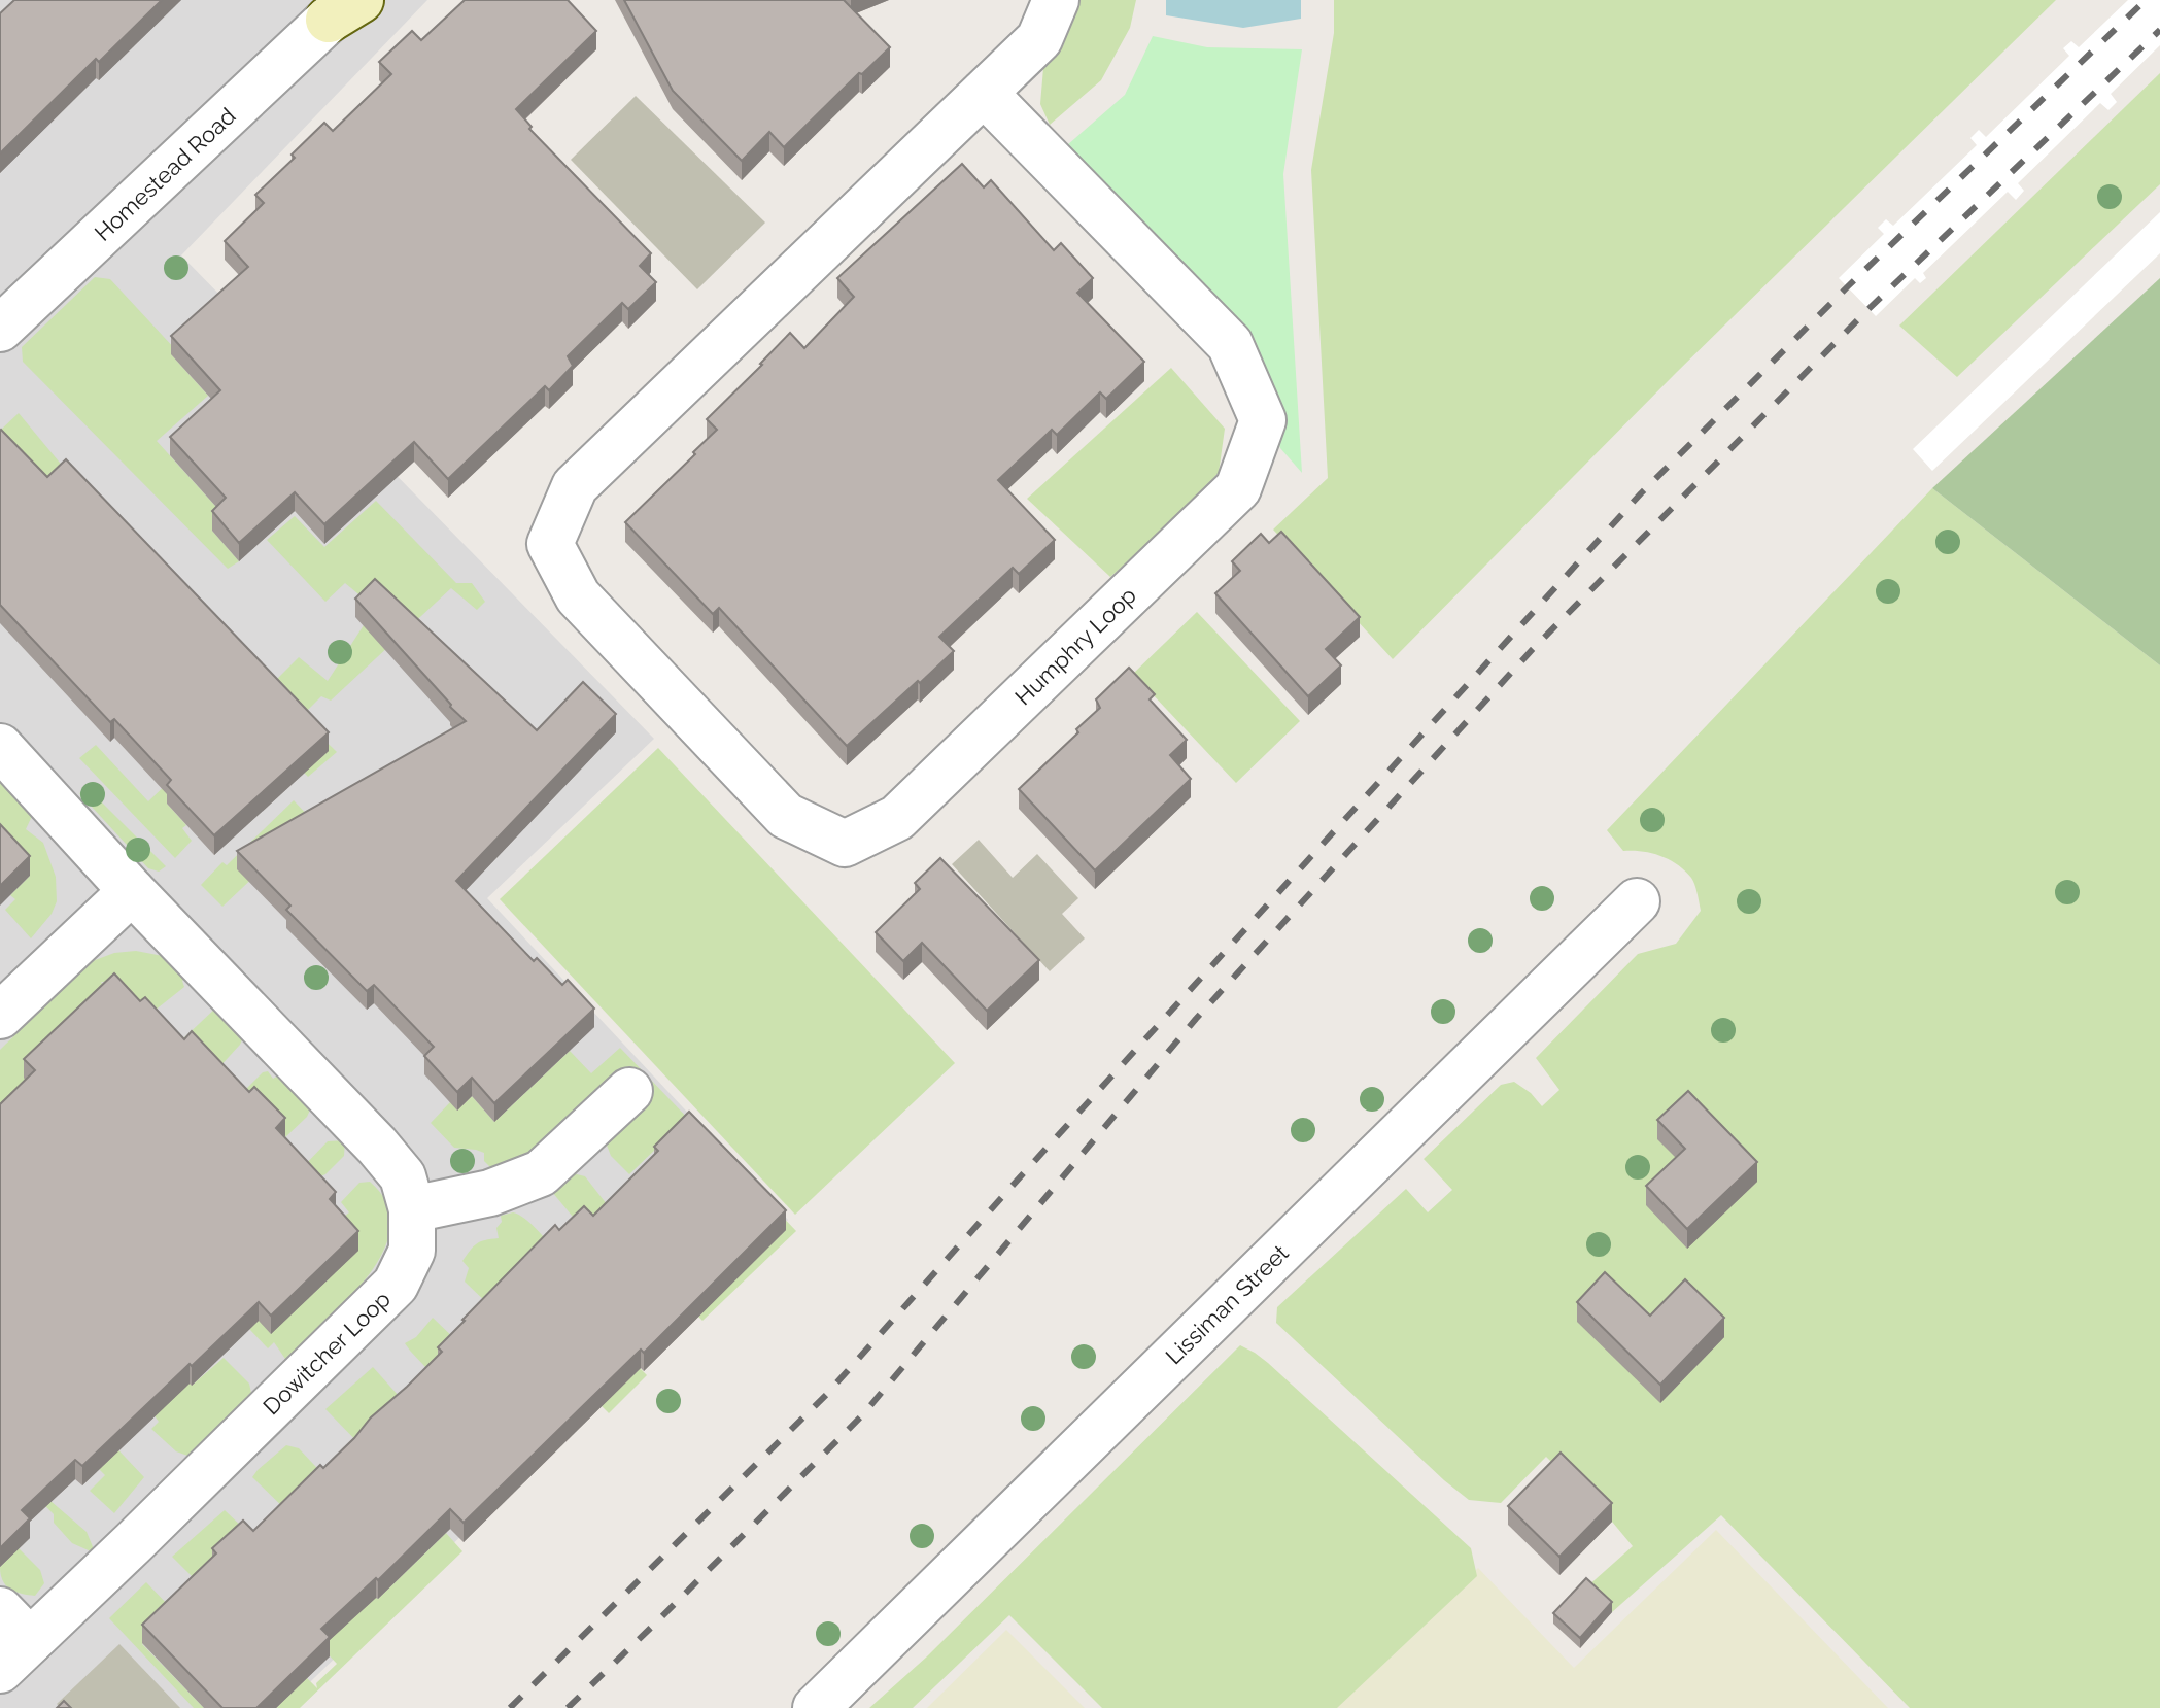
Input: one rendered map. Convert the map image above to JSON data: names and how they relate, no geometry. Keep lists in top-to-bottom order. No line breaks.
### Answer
{"streets":{"street":["Homestead Road","Humphry Loop","Lissiman Street","Dowitcher Loop"]}}
